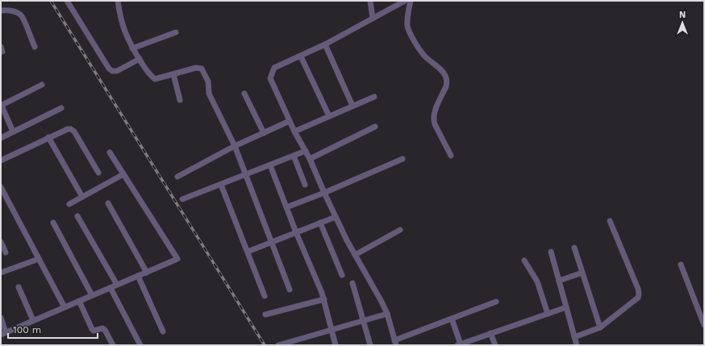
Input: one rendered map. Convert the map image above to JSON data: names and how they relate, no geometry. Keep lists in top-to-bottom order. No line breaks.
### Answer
{"scale_bar":"100 m","north":"top"}
